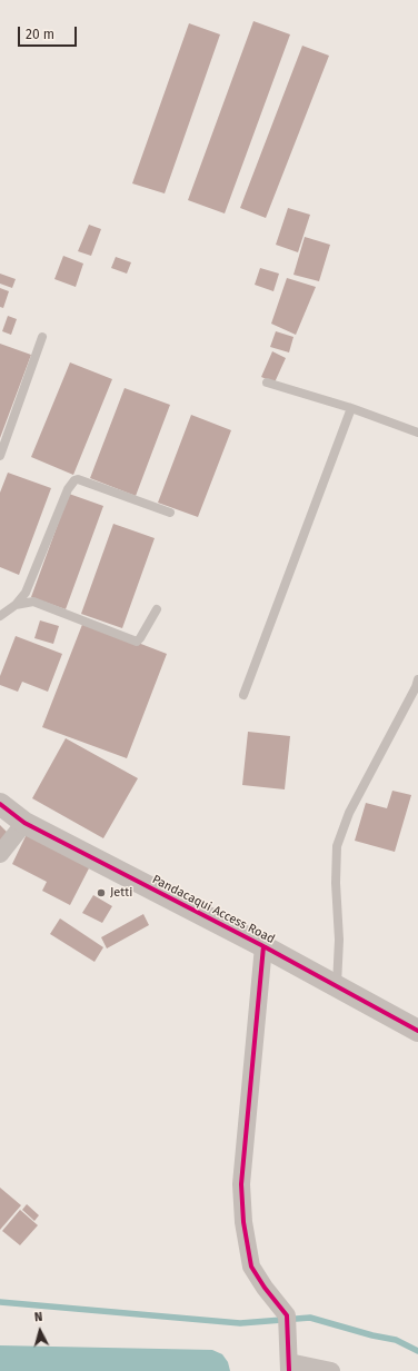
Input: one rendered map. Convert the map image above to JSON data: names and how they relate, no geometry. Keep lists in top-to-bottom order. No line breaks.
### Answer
{"streets":{"street":["Pandacaqui Access Road"]},"places":["Jetti"],"scale_bar":"20 m","north":"top"}
